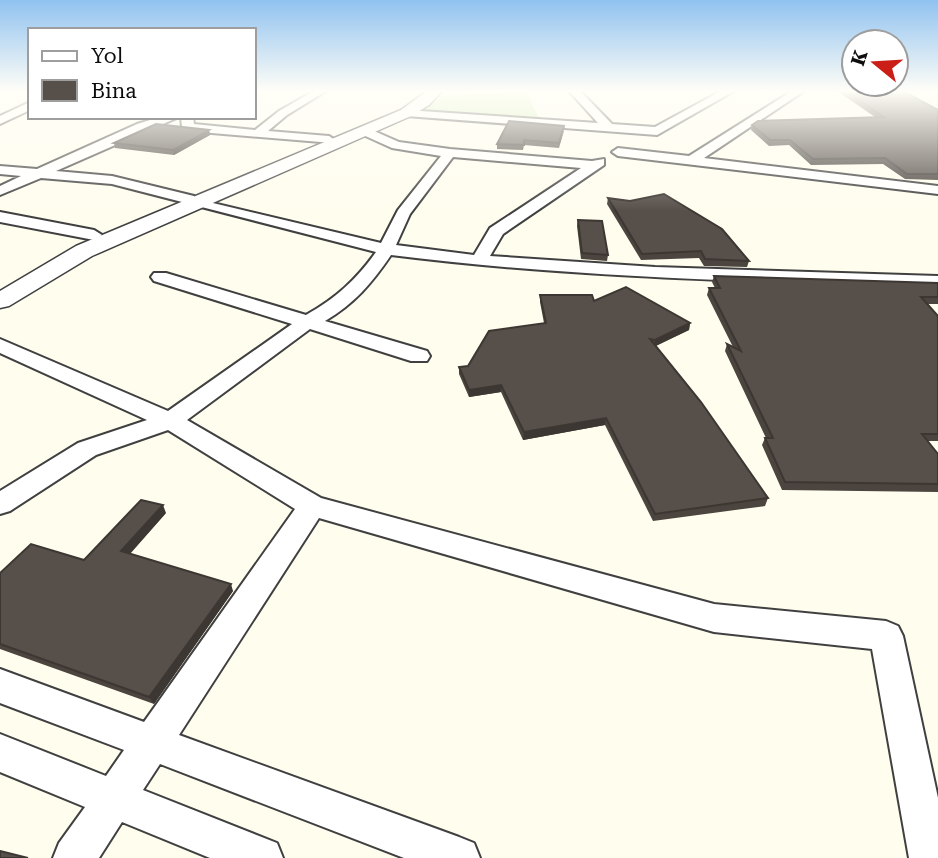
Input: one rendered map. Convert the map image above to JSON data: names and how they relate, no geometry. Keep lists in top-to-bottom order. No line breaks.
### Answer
{"legend":["Yol","Bina"],"north":"left"}
